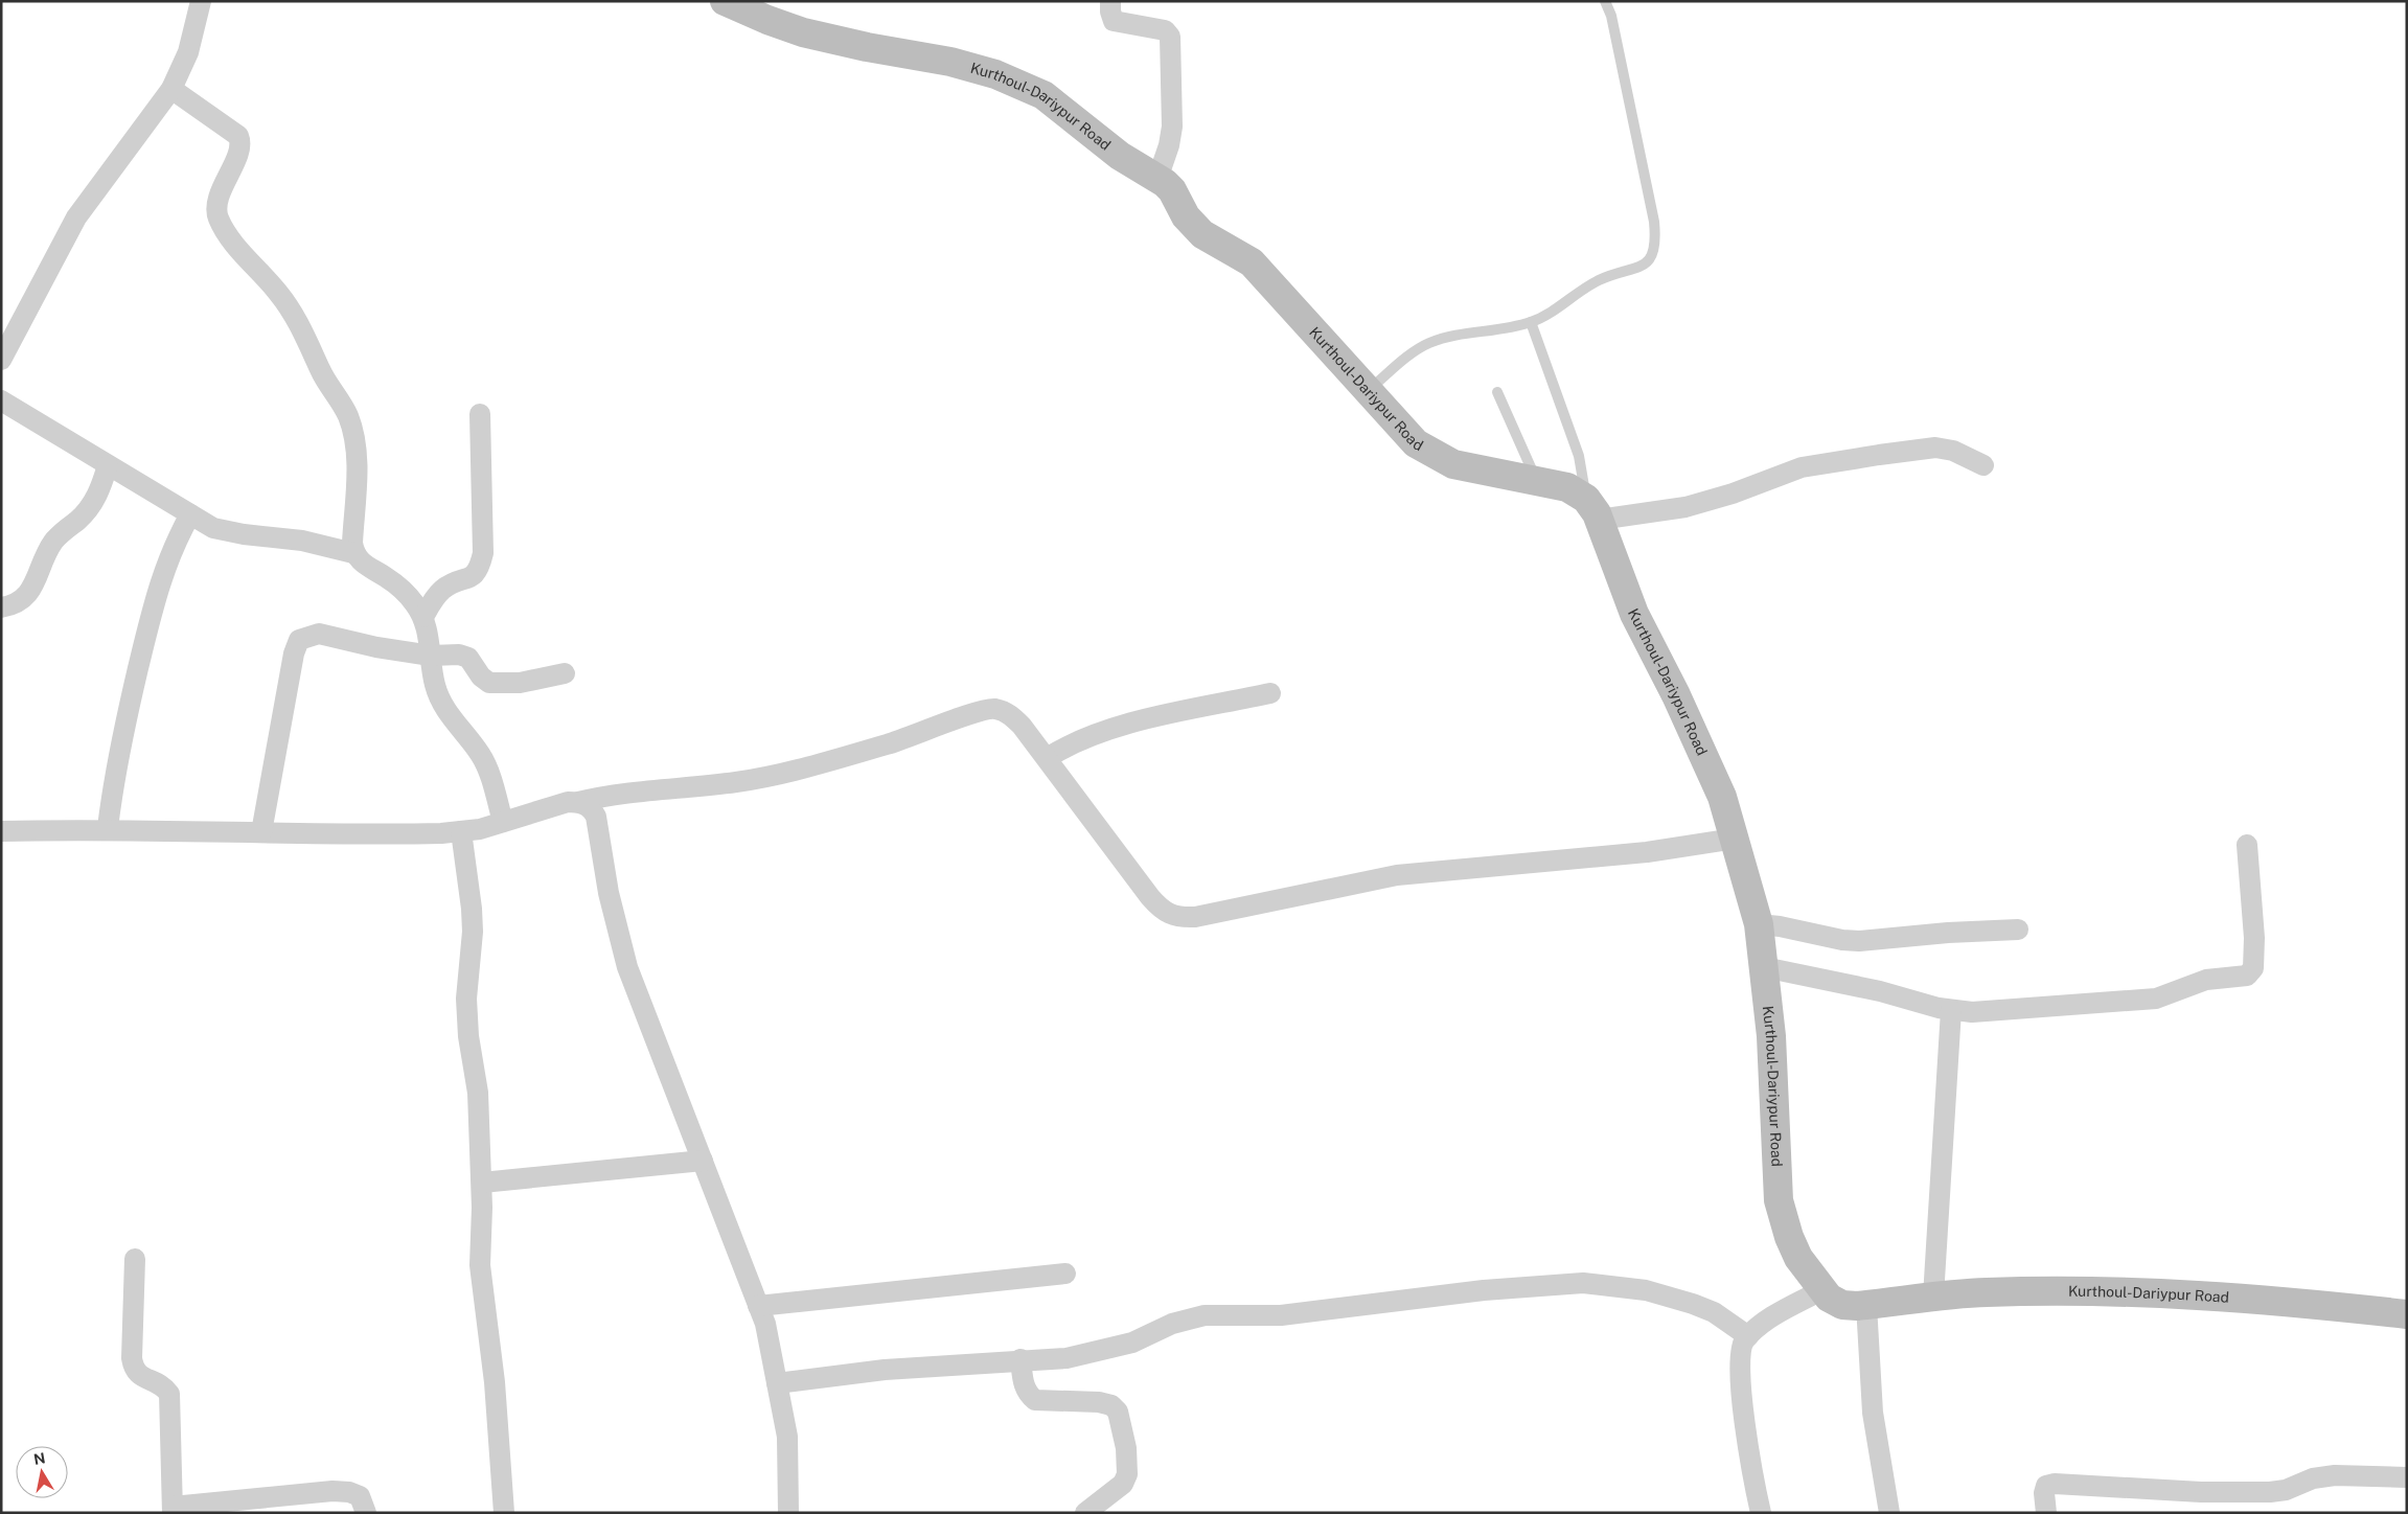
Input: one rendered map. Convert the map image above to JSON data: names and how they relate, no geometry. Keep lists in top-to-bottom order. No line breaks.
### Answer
{"streets":{"street":["Kurthoul-Dariypur Road"]},"north":"top"}
